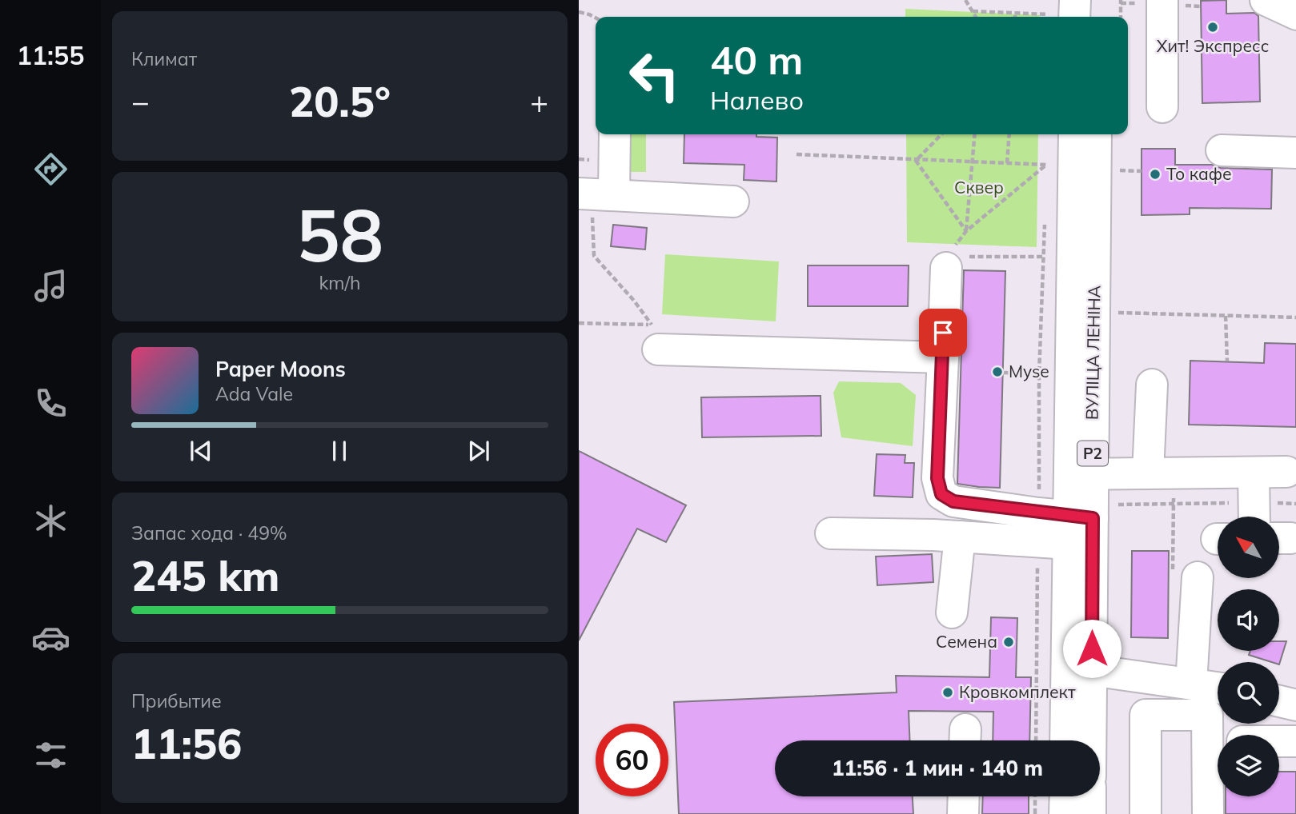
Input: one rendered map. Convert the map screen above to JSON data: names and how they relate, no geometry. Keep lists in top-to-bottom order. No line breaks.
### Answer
{"streets":{"main road":["ВУЛІЦА ЛЕНІНА","Р2"]},"parks":["Сквер"],"places":["Хит! Экспресс","То кафе","Myse","Семена","Кровкомплект"],"north":"top left","page":{"tabs":"11:55","tile":["Климат",["58","km/h"],["Запас хода · 49%","245 km"],["Прибытие","11:56"]],"turn":["40 m","Налево"],"heat":["−","20.5°","+"],"song":["Paper Moons","Ada Vale"],"limit":"60","trip":"11:56 · 1 мин · 140 m"}}
